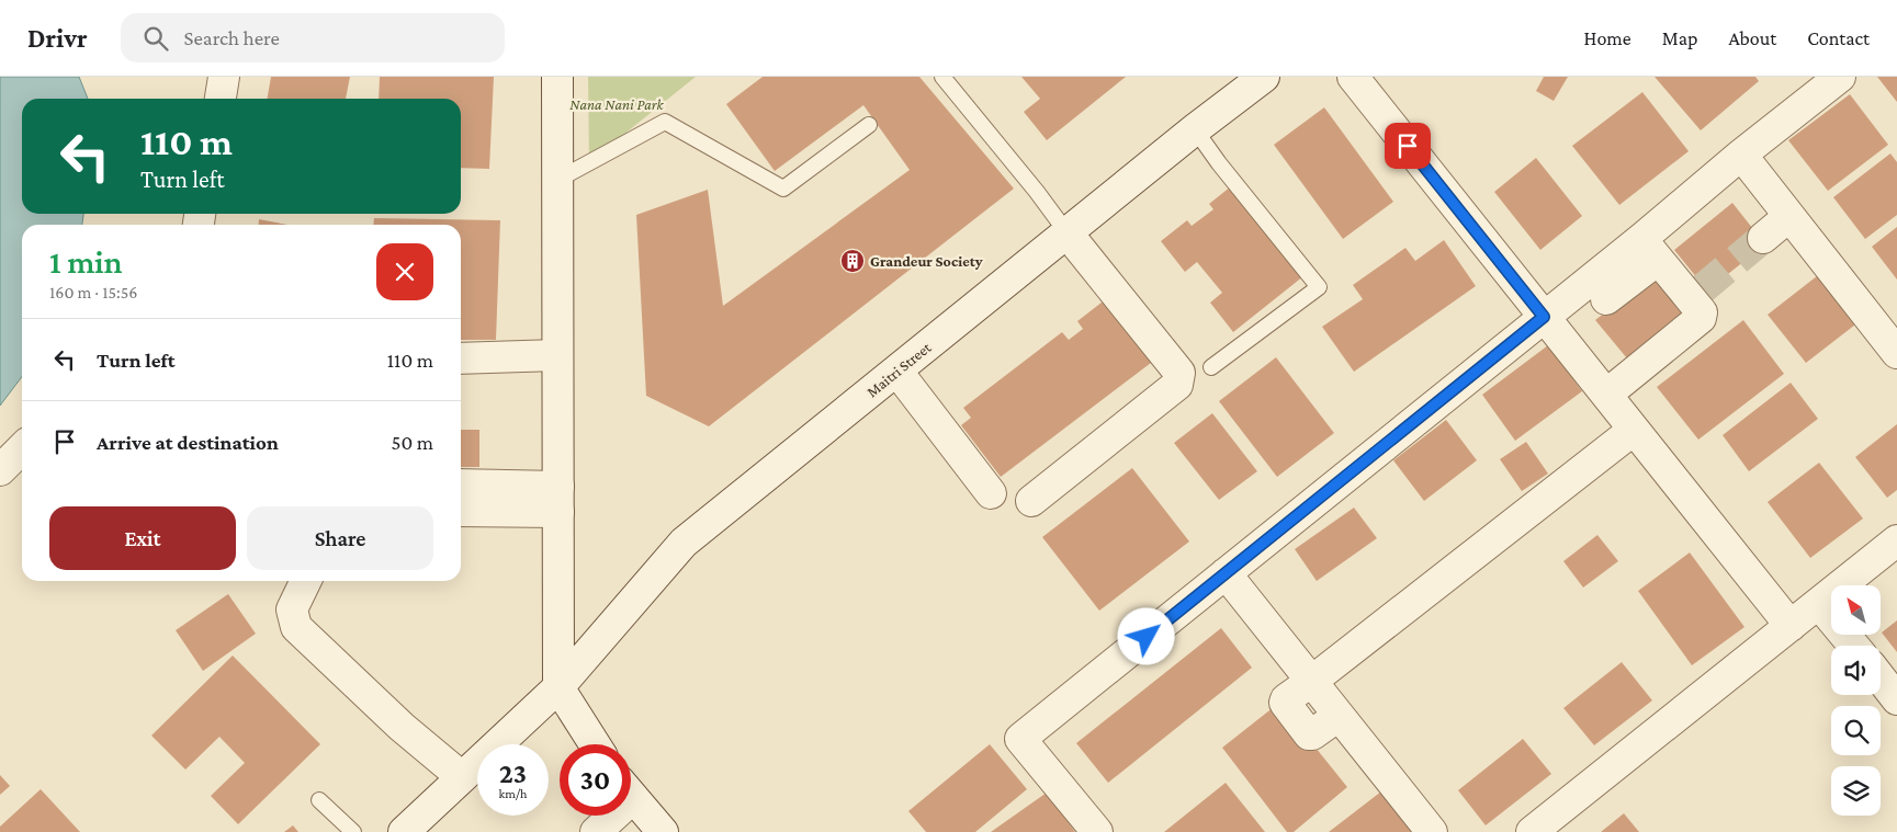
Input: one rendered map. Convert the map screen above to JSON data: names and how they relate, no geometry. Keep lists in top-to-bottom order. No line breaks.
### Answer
{"streets":{"street":["Maitri Street"]},"parks":["Nana Nani Park"],"places":{"building":["Grandeur Society"]},"north":"top left","page":{"header":"Drivr","search":"Search here","nav":["Home","Map","About","Contact"],"turn":["110 m","Turn left"],"heading":["1 min","160 m · 15:56"],"list":[{"name":"Turn left","value":"110 m"},{"name":"Arrive at destination","value":"50 m"}],"buttons":["Exit","Share"],"speed":"23 km/h","limit":"30"}}
